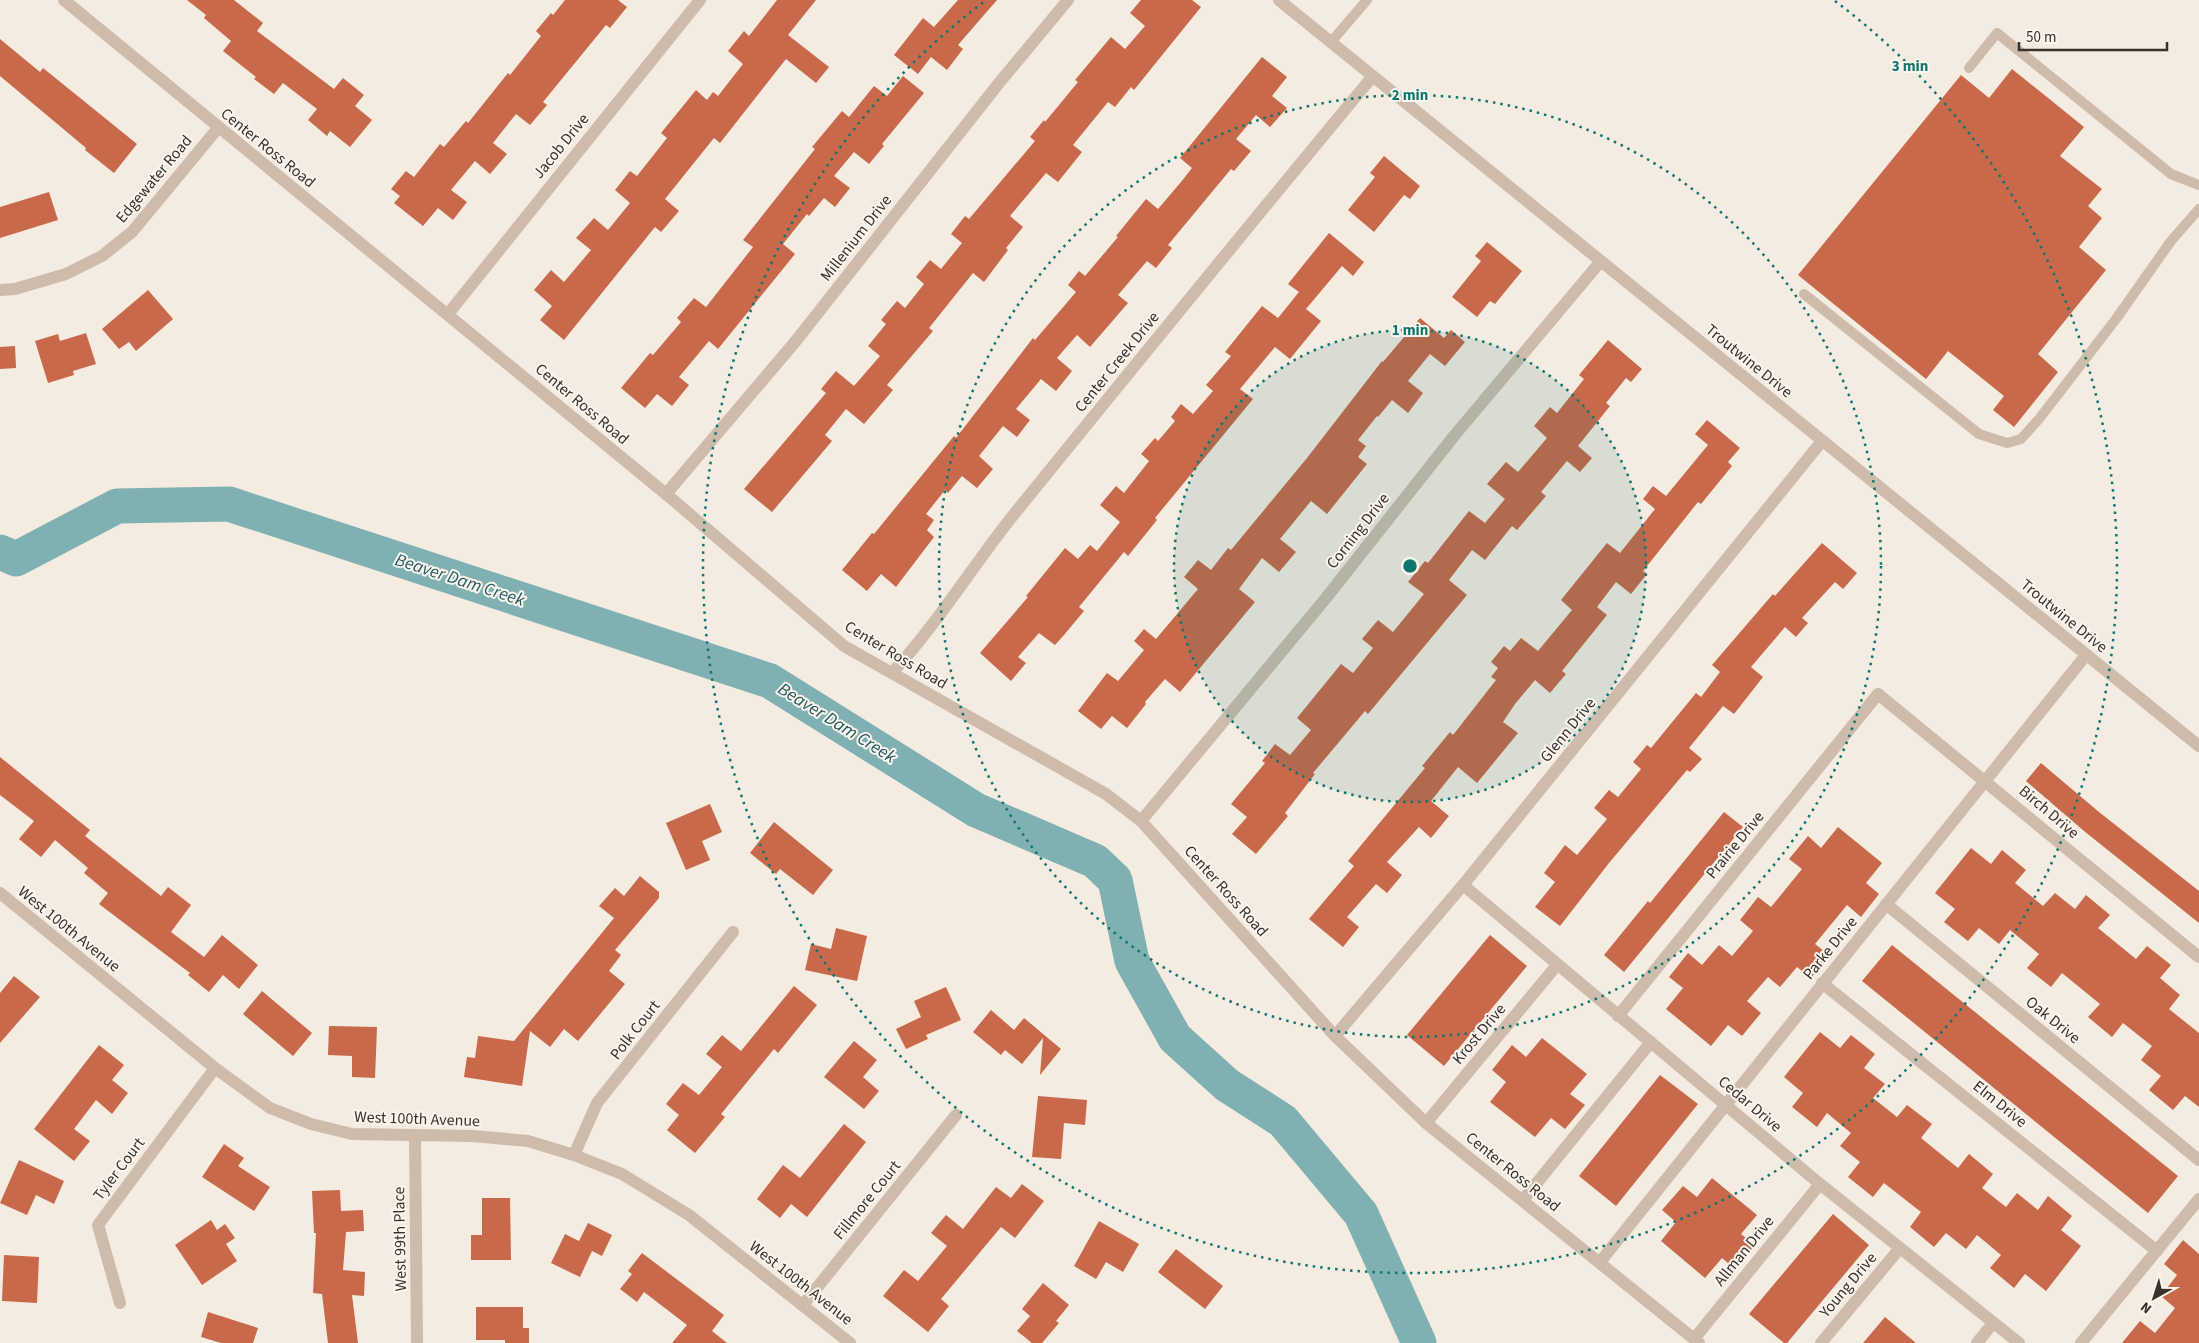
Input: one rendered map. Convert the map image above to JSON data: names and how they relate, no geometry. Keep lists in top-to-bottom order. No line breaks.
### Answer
{"streets":{"street":["Jacob Drive","Center Ross Road","Edgewater Road","Millenium Drive","Troutwine Drive","Center Creek Drive","Corning Drive","Glenn Drive","Birch Drive","Prairie Drive","West 100th Avenue","Parke Drive","Oak Drive","Polk Court","Krost Drive","Cedar Drive","Elm Drive","Tyler Court","Fillmore Court","West 99th Place","Allman Drive","Young Drive"]},"crossings":[["Jacob Drive","Center Ross Road"],["Center Ross Road","Edgewater Road"],["Center Ross Road","Millenium Drive"],["Center Ross Road","Center Creek Drive"],["Center Ross Road","Corning Drive"],["Center Ross Road","Glenn Drive"],["Center Ross Road","Parke Drive"],["Center Ross Road","Krost Drive"],["Center Ross Road","Allman Drive"],["Troutwine Drive","Center Creek Drive"],["Troutwine Drive","Corning Drive"],["Troutwine Drive","Glenn Drive"],["Troutwine Drive","Parke Drive"],["Glenn Drive","Cedar Drive"],["Birch Drive","Prairie Drive"],["Birch Drive","Parke Drive"],["Prairie Drive","Cedar Drive"],["West 100th Avenue","Polk Court"],["West 100th Avenue","Tyler Court"],["West 100th Avenue","Fillmore Court"],["West 100th Avenue","West 99th Place"],["Parke Drive","Oak Drive"],["Parke Drive","Cedar Drive"],["Parke Drive","Elm Drive"],["Krost Drive","Cedar Drive"],["Cedar Drive","Allman Drive"],["Cedar Drive","Young Drive"]],"water":["Beaver Dam Creek"],"scale_bar":"50 m","north":"bottom left","rings":["3 min","2 min","1 min"]}
